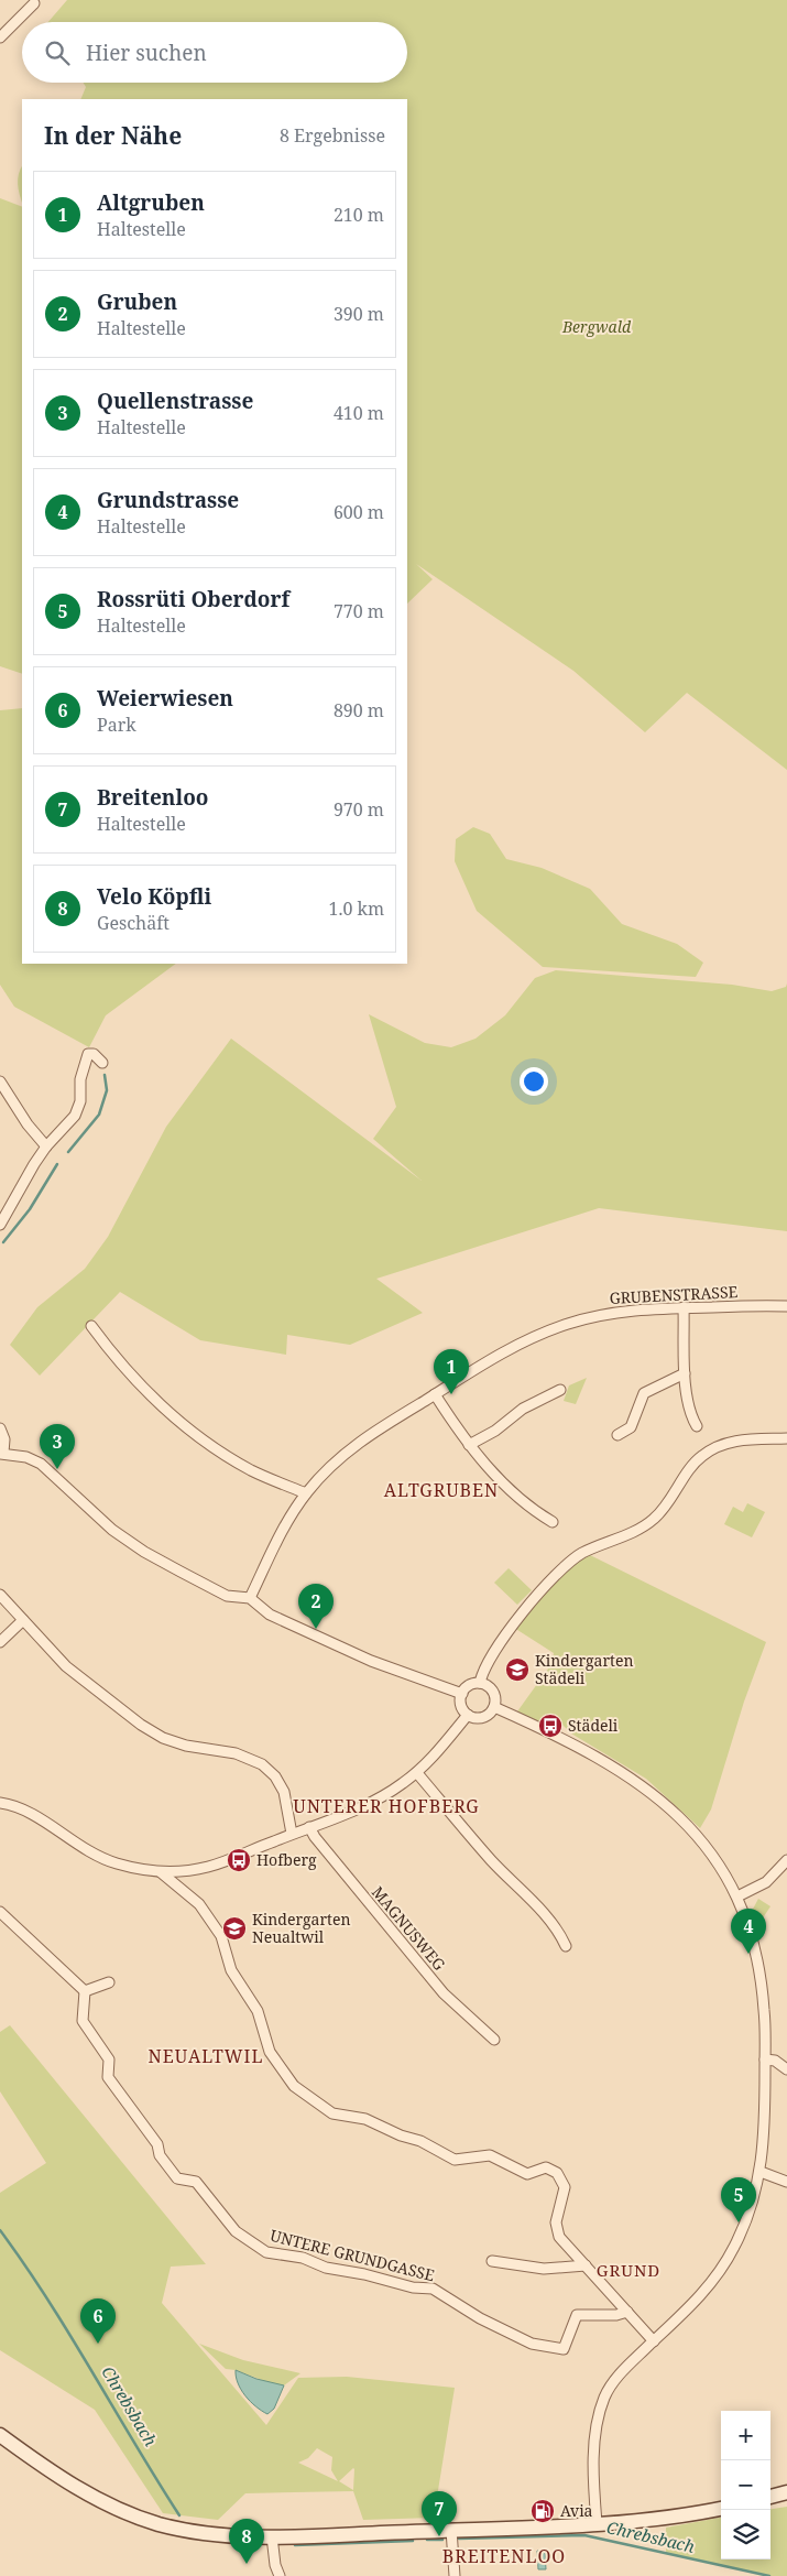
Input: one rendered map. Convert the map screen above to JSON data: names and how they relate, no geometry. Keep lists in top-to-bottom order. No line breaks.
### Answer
{"streets":{"street":["GRUBENSTRASSE","MAGNUSWEG","UNTERE GRUNDGASSE"]},"districts":["ALTGRUBEN","UNTERER HOFBERG","NEUALTWIL","GRUND","BREITENLOO"],"water":["Chrebsbach"],"parks":["Bergwald"],"places":{"school or university":["Kindergarten Städeli","Kindergarten Neualtwil"],"bus stop":["Städeli","Hofberg"],"fuel station":["Avia"]},"page":{"search":"Hier suchen","heading":["In der Nähe","8 Ergebnisse"],"list":[{"mark":"1","name":"Altgruben","note":"Haltestelle","value":"210 m"},{"mark":"2","name":"Gruben","note":"Haltestelle","value":"390 m"},{"mark":"3","name":"Quellenstrasse","note":"Haltestelle","value":"410 m"},{"mark":"4","name":"Grundstrasse","note":"Haltestelle","value":"600 m"},{"mark":"5","name":"Rossrüti Oberdorf","note":"Haltestelle","value":"770 m"},{"mark":"6","name":"Weierwiesen","note":"Park","value":"890 m"},{"mark":"7","name":"Breitenloo","note":"Haltestelle","value":"970 m"},{"mark":"8","name":"Velo Köpfli","note":"Geschäft","value":"1.0 km"}],"pins":["1","3","2","4","5","6","7","8"],"map_buttons":["+","−"]}}
